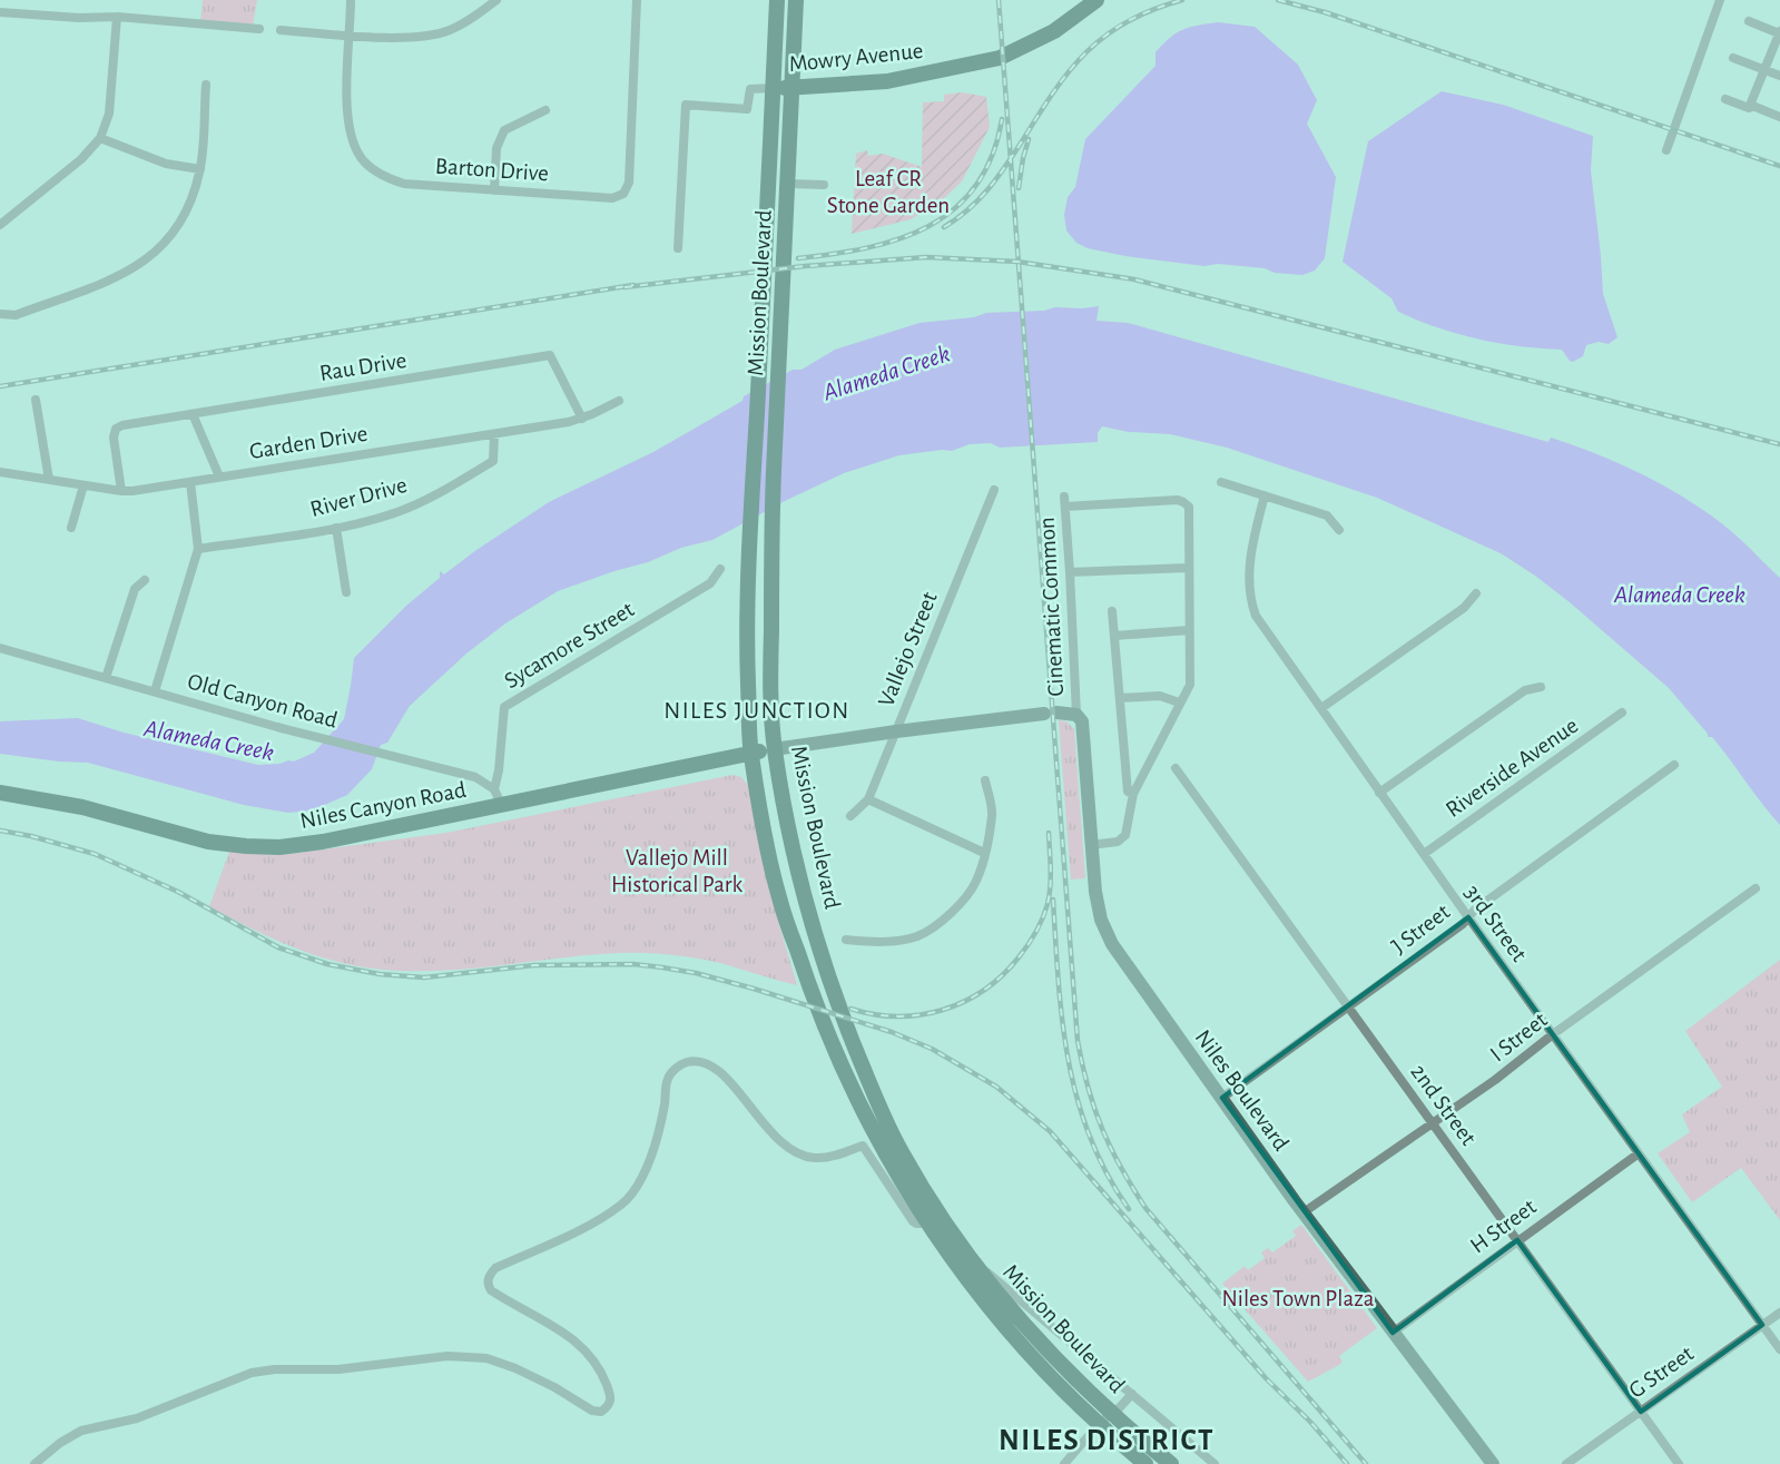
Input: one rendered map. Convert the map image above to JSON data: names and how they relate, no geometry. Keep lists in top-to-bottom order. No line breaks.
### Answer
{"streets":{"main road":["Mowry Avenue","Mission Boulevard","Niles Canyon Road","Niles Boulevard"],"street":["Barton Drive","Rau Drive","Garden Drive","River Drive","Cinematic Common","Sycamore Street","Vallejo Street","Old Canyon Road","Riverside Avenue","3rd Street","J Street","I Street","2nd Street","H Street","G Street"]},"crossings":[["Mowry Avenue","Mission Boulevard"],["Mission Boulevard","Niles Canyon Road"],["Rau Drive","Garden Drive"],["Garden Drive","River Drive"],["Cinematic Common","Niles Boulevard"],["Sycamore Street","Old Canyon Road"],["Riverside Avenue","3rd Street"],["3rd Street","J Street"],["3rd Street","I Street"],["3rd Street","H Street"],["3rd Street","G Street"],["J Street","Niles Boulevard"],["J Street","2nd Street"],["I Street","Niles Boulevard"],["I Street","2nd Street"],["Niles Boulevard","H Street"],["2nd Street","H Street"],["2nd Street","G Street"]],"districts":["NILES JUNCTION","NILES DISTRICT"],"water":["Alameda Creek"],"parks":["Leaf CR Stone Garden","Vallejo Mill Historical Park","Niles Town Plaza"]}
